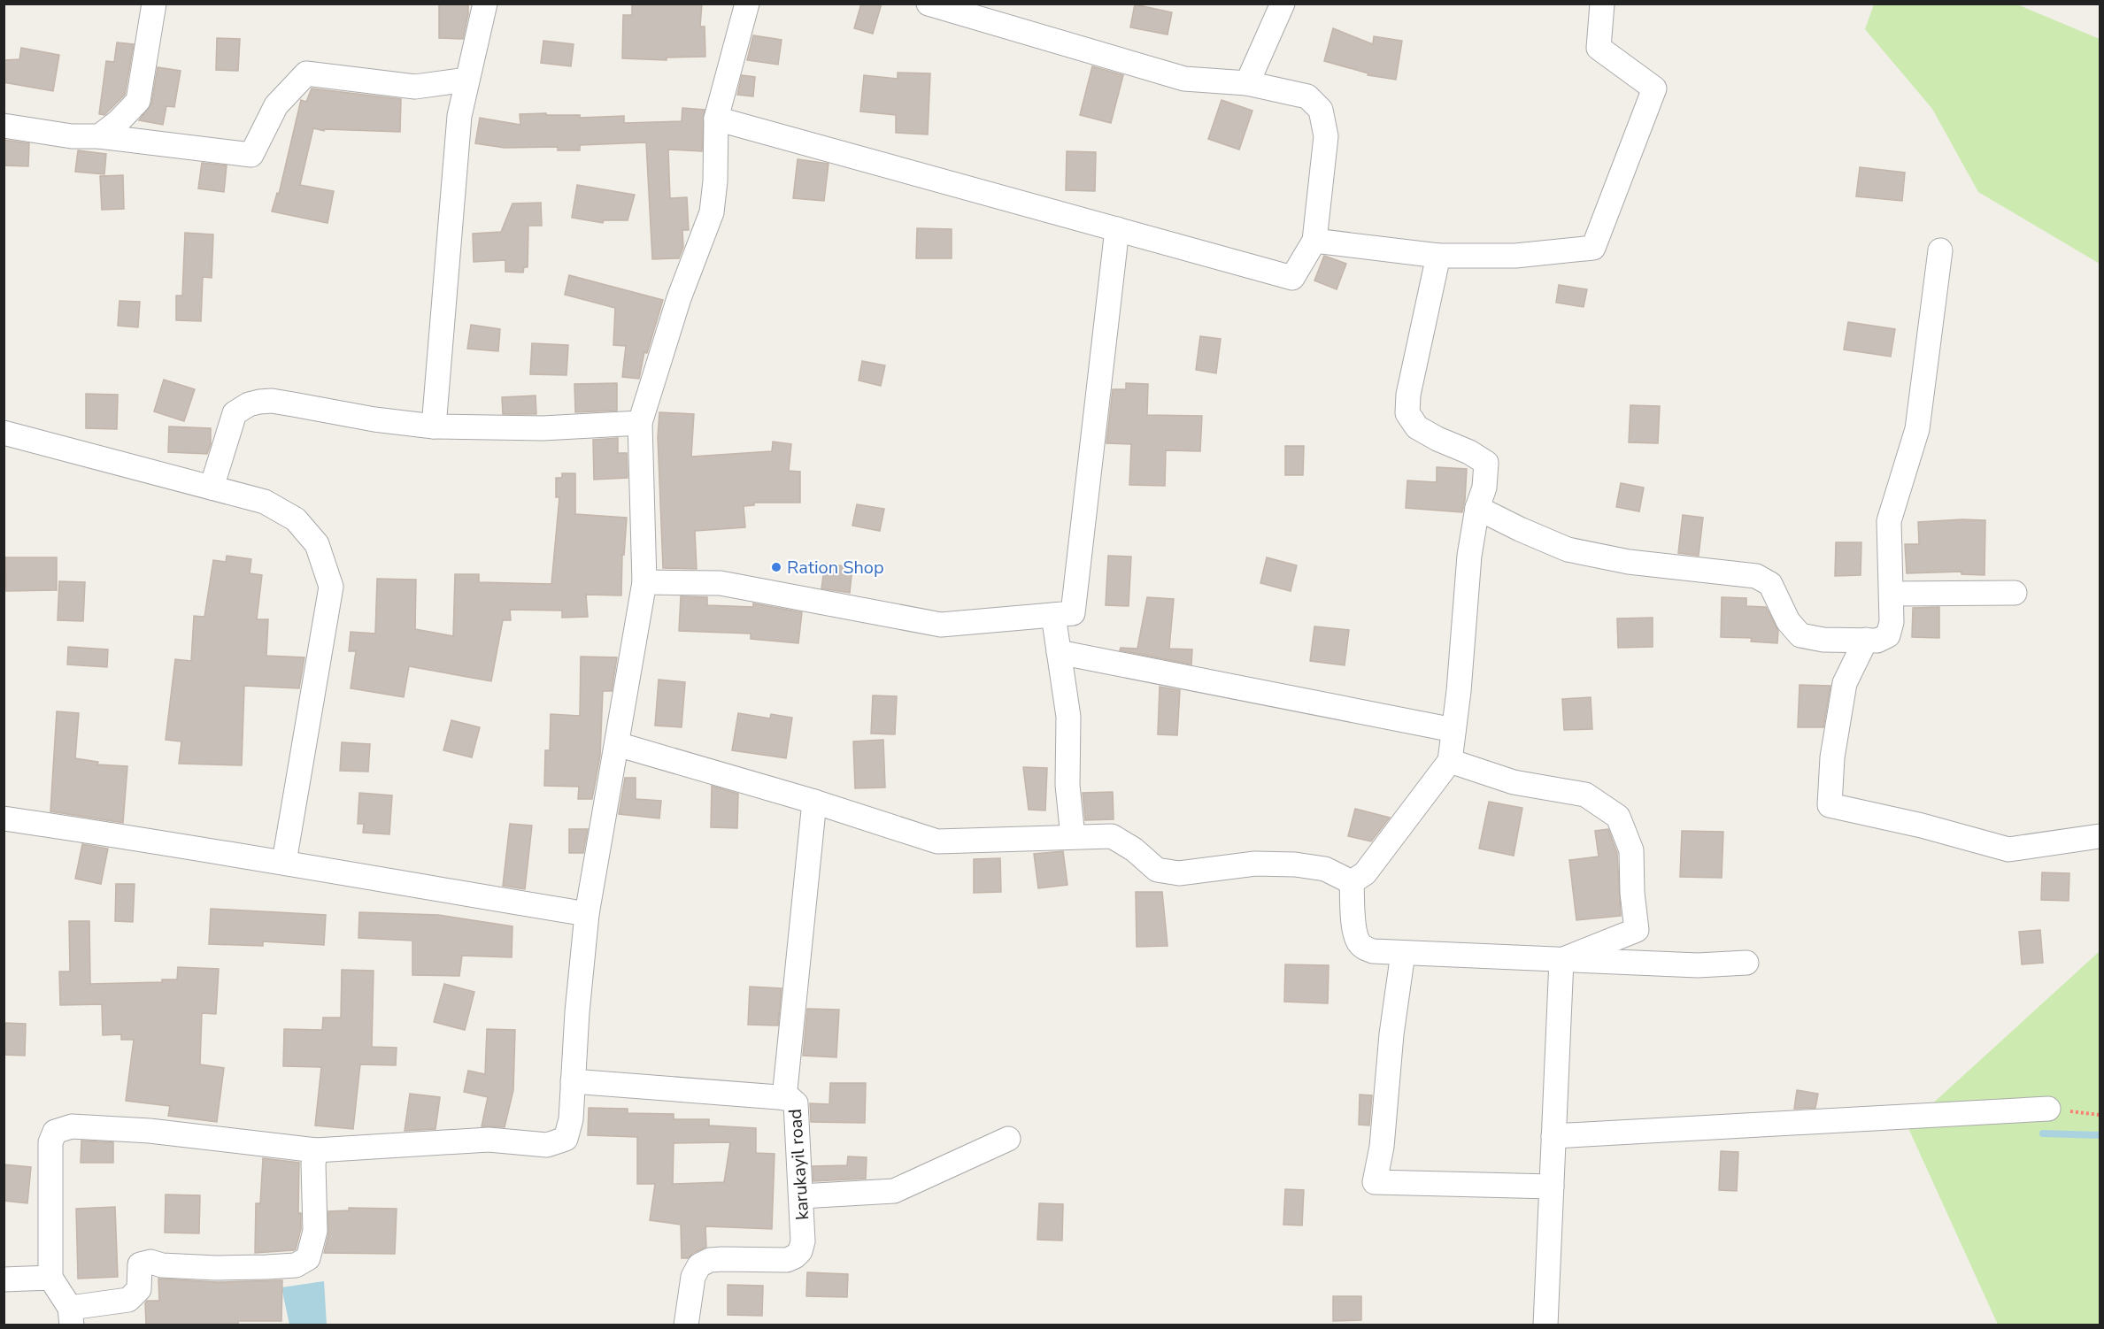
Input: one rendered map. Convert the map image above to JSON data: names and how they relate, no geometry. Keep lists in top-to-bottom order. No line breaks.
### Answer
{"streets":{"street":["karukayil road"]},"places":["Ration Shop"]}
